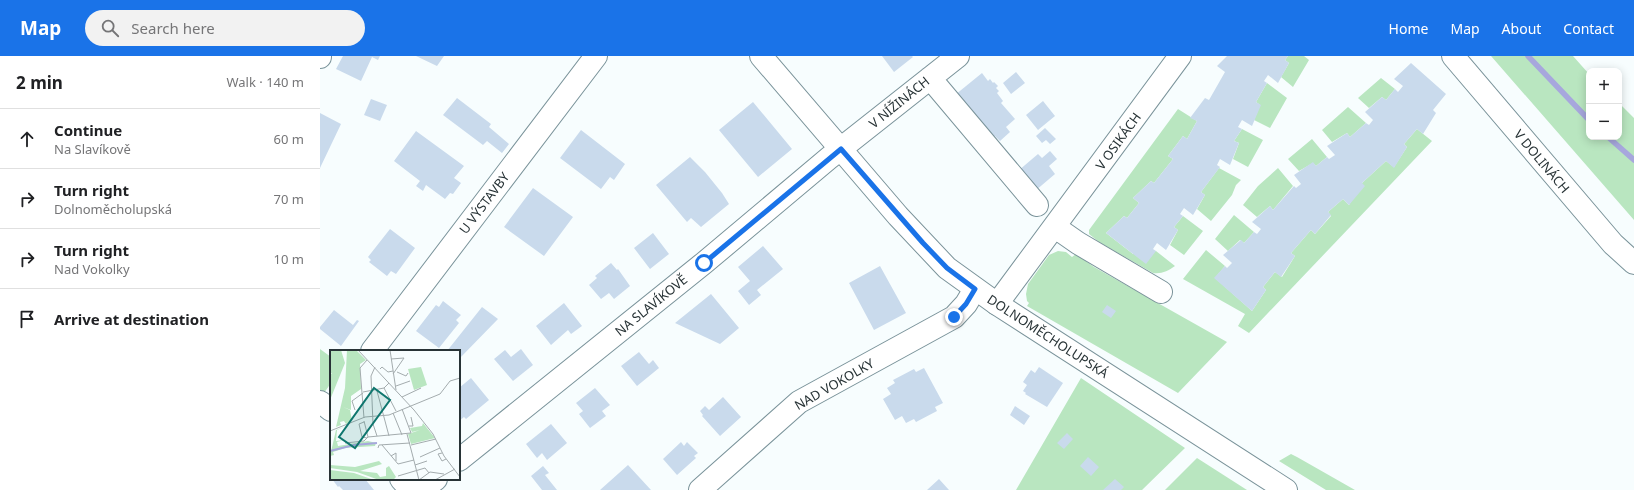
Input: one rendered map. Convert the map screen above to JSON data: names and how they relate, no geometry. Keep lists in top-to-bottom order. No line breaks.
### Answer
{"streets":{"street":["V NÍŽINÁCH","V OSIKÁCH","V DOLINÁCH","U VÝSTAVBY","NA SLAVÍKOVĚ","DOLNOMĚCHOLUPSKÁ","NAD VOKOLKY"]},"crossings":[["V NÍŽINÁCH","NA SLAVÍKOVĚ"],["V NÍŽINÁCH","DOLNOMĚCHOLUPSKÁ"],["V OSIKÁCH","DOLNOMĚCHOLUPSKÁ"],["NA SLAVÍKOVĚ","DOLNOMĚCHOLUPSKÁ"],["DOLNOMĚCHOLUPSKÁ","NAD VOKOLKY"]],"page":{"header":"Map","search":"Search here","nav":["Home","Map","About","Contact"],"heading":["2 min","Walk · 140 m"],"map_buttons":["+","−"],"list":[["Continue","Na Slavíkově","60 m"],["Turn right","Dolnoměcholupská","70 m"],["Turn right","Nad Vokolky","10 m"],"Arrive at destination"]}}
